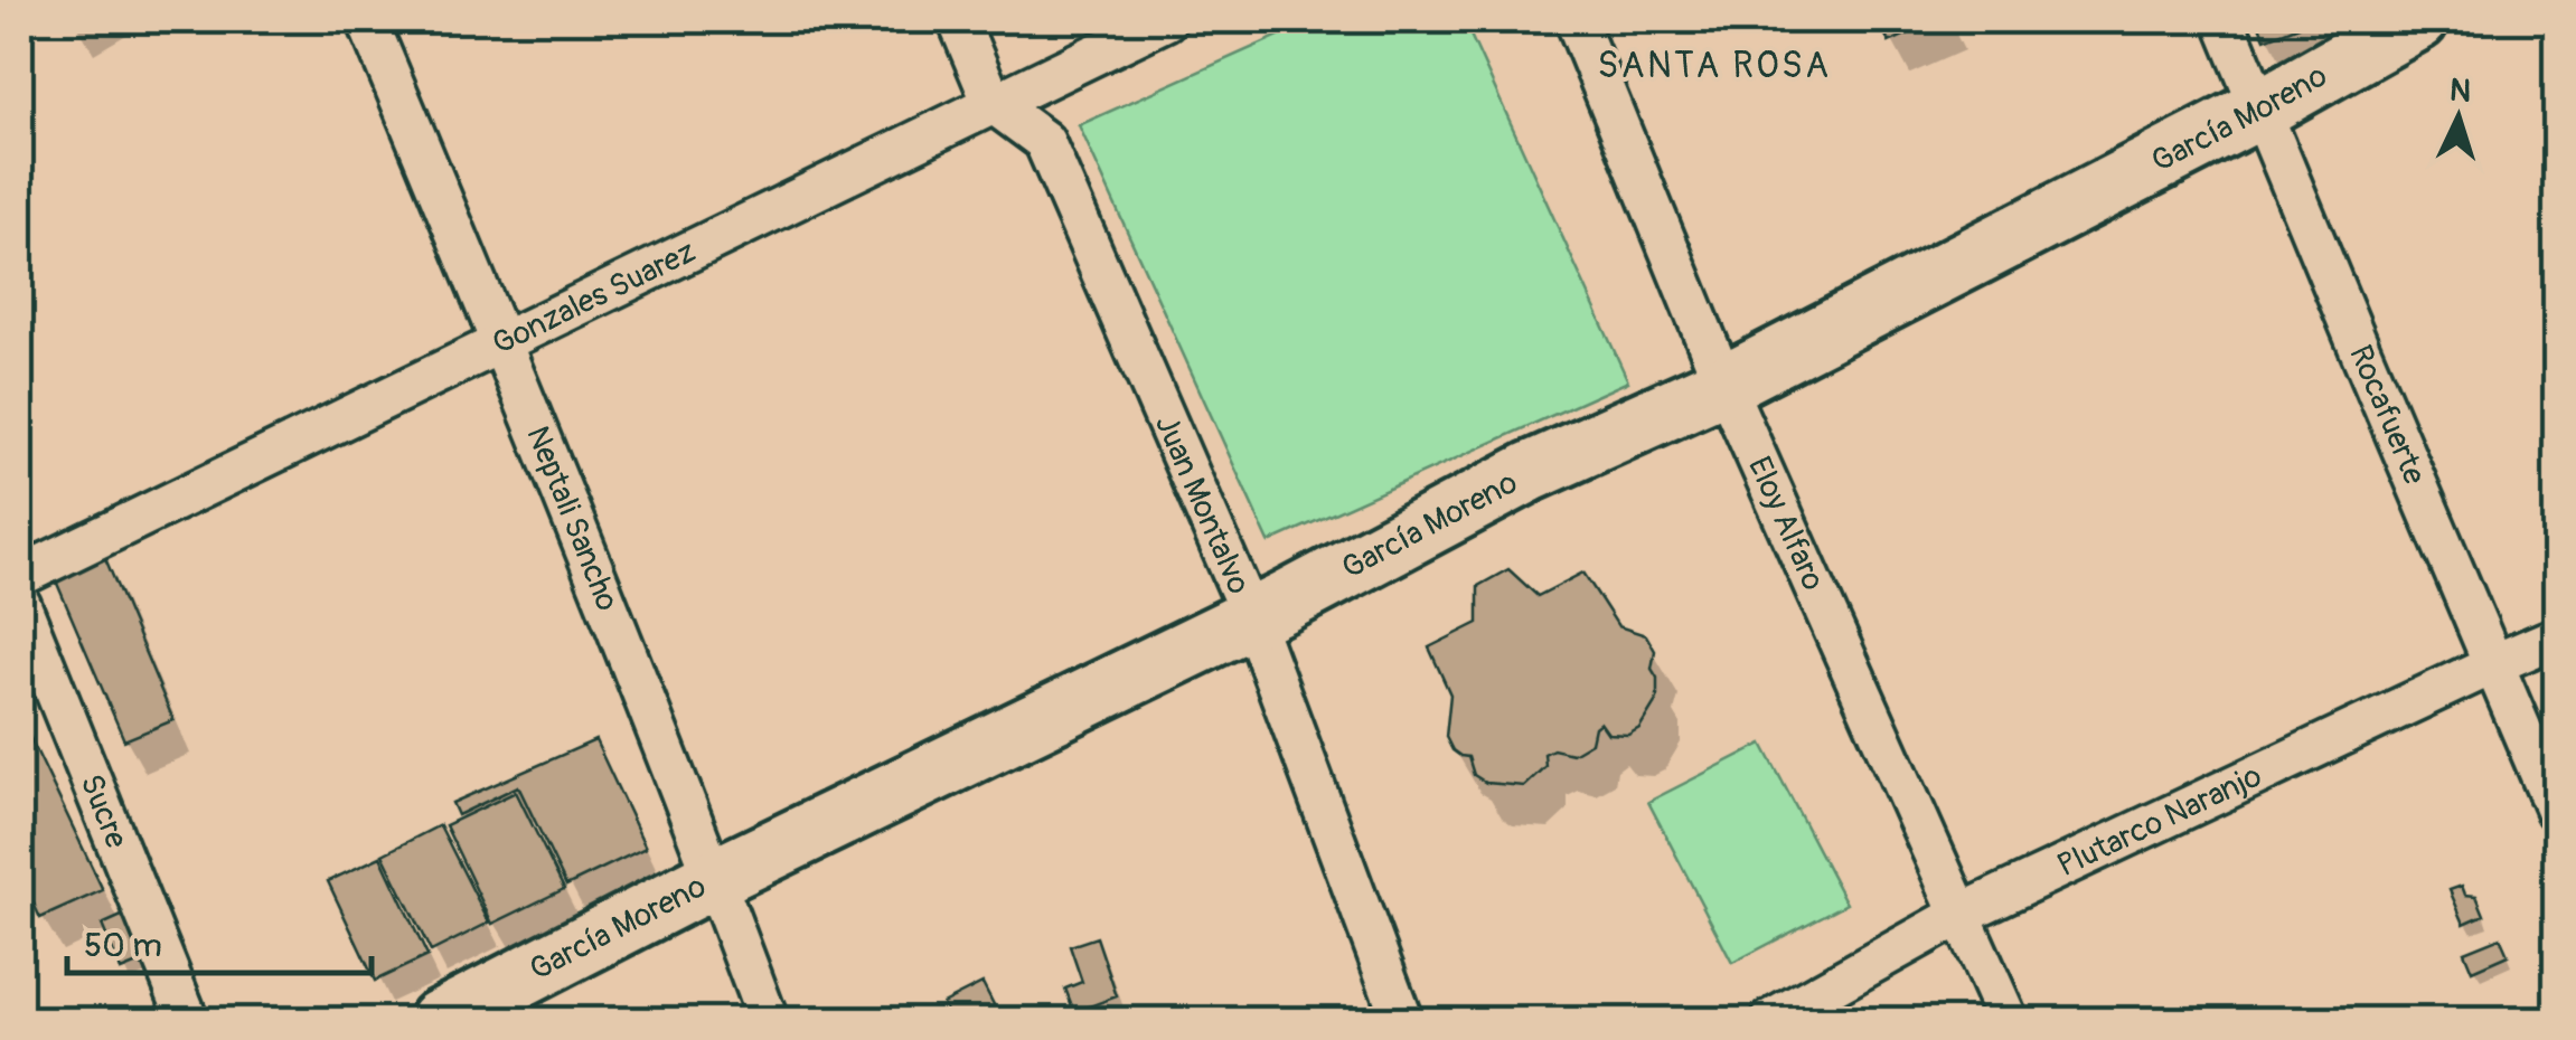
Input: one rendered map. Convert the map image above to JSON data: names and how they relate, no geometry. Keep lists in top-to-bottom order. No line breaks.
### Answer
{"streets":{"highway":["García Moreno"],"street":["Gonzales Suarez","Rocafuerte","Juan Montalvo","Neptali Sancho","Eloy Alfaro","Sucre","Plutarco Naranjo"]},"crossings":[["García Moreno","Rocafuerte"],["García Moreno","Juan Montalvo"],["García Moreno","Neptali Sancho"],["García Moreno","Eloy Alfaro"],["Gonzales Suarez","Juan Montalvo"],["Gonzales Suarez","Neptali Sancho"],["Rocafuerte","Plutarco Naranjo"],["Eloy Alfaro","Plutarco Naranjo"]],"districts":["SANTA ROSA"],"scale_bar":"50 m","north":"top"}
